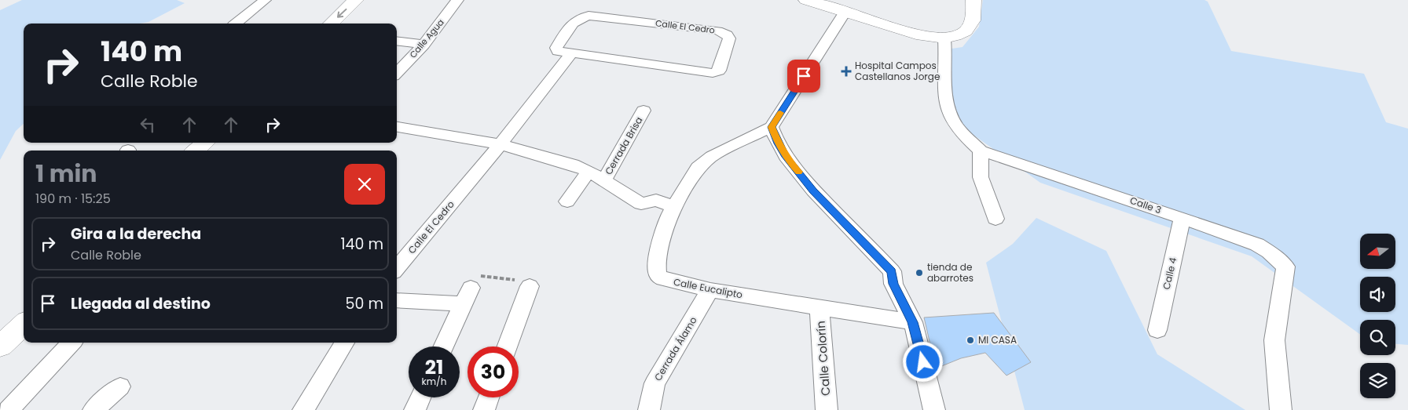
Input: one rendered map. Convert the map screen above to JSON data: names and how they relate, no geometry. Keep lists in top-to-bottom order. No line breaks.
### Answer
{"streets":{"street":["Calle El Cedro","Calle Agua","Cerrada Brisa","Calle 3","Calle 4","Calle Eucalipto","Cerrada Álamo","Calle Colorín"]},"crossings":[["Calle 3","Calle 4"],["Calle Eucalipto","Cerrada Álamo"],["Calle Eucalipto","Calle Colorín"]],"places":{"health":["Hospital Campos Castellanos Jorge"],"other":["tienda de abarrotes","MI CASA"]},"north":"left","page":{"turn":["140 m","Calle Roble"],"heading":["1 min","190 m · 15:25"],"list":[{"name":"Gira a la derecha","note":"Calle Roble","value":"140 m"},{"name":"Llegada al destino","value":"50 m"}],"speed":"21 km/h","limit":"30"}}
